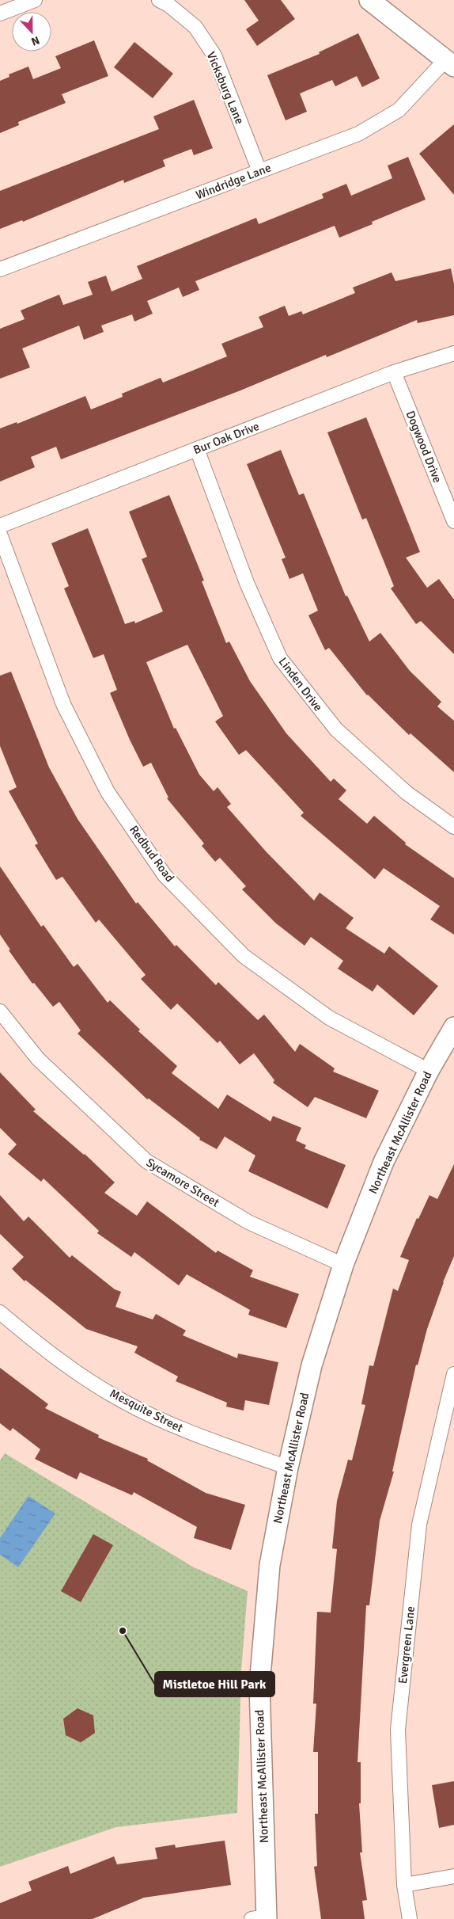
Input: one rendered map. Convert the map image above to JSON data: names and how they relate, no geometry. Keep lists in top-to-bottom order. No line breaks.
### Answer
{"streets":{"street":["Vicksburg Lane","Windridge Lane","Bur Oak Drive","Dogwood Drive","Linden Drive","Redbud Road","Northeast McAllister Road","Sycamore Street","Mesquite Street","Evergreen Lane"]},"crossings":[["Vicksburg Lane","Windridge Lane"],["Bur Oak Drive","Dogwood Drive"],["Bur Oak Drive","Linden Drive"],["Redbud Road","Northeast McAllister Road"],["Northeast McAllister Road","Sycamore Street"],["Northeast McAllister Road","Mesquite Street"]],"places":["Mistletoe Hill Park"],"north":"bottom"}
